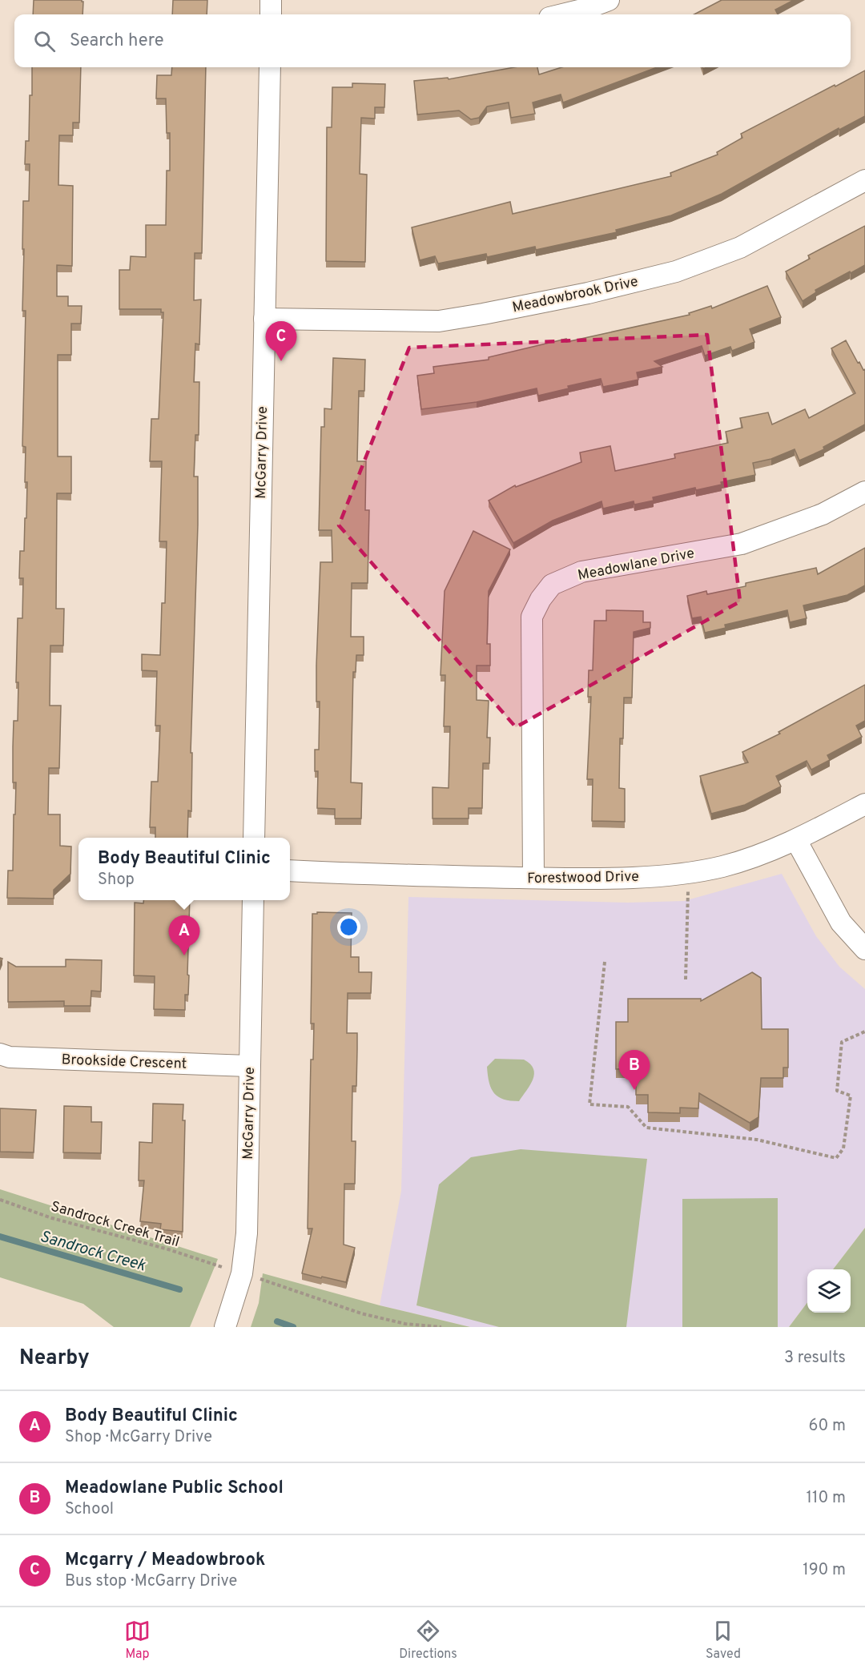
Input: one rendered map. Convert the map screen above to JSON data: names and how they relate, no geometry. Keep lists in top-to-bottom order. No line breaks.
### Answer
{"streets":{"street":["Meadowbrook Drive","McGarry Drive","Meadowlane Drive","Forestwood Drive","Brookside Crescent"],"path":["Sandrock Creek Trail"]},"crossings":[["Meadowbrook Drive","McGarry Drive"],["McGarry Drive","Brookside Crescent"],["Meadowlane Drive","Forestwood Drive"]],"water":["Sandrock Creek"],"page":{"search":"Search here","pins":["C","A","B"],"popup":["Body Beautiful Clinic","Shop"],"heading":["Nearby","3 results"],"list":[{"mark":"A","name":"Body Beautiful Clinic","note":"Shop · McGarry Drive","value":"60 m"},{"mark":"B","name":"Meadowlane Public School","note":"School","value":"110 m"},{"mark":"C","name":"Mcgarry / Meadowbrook","note":"Bus stop · McGarry Drive","value":"190 m"}],"nav":["Map","Directions","Saved"]}}
